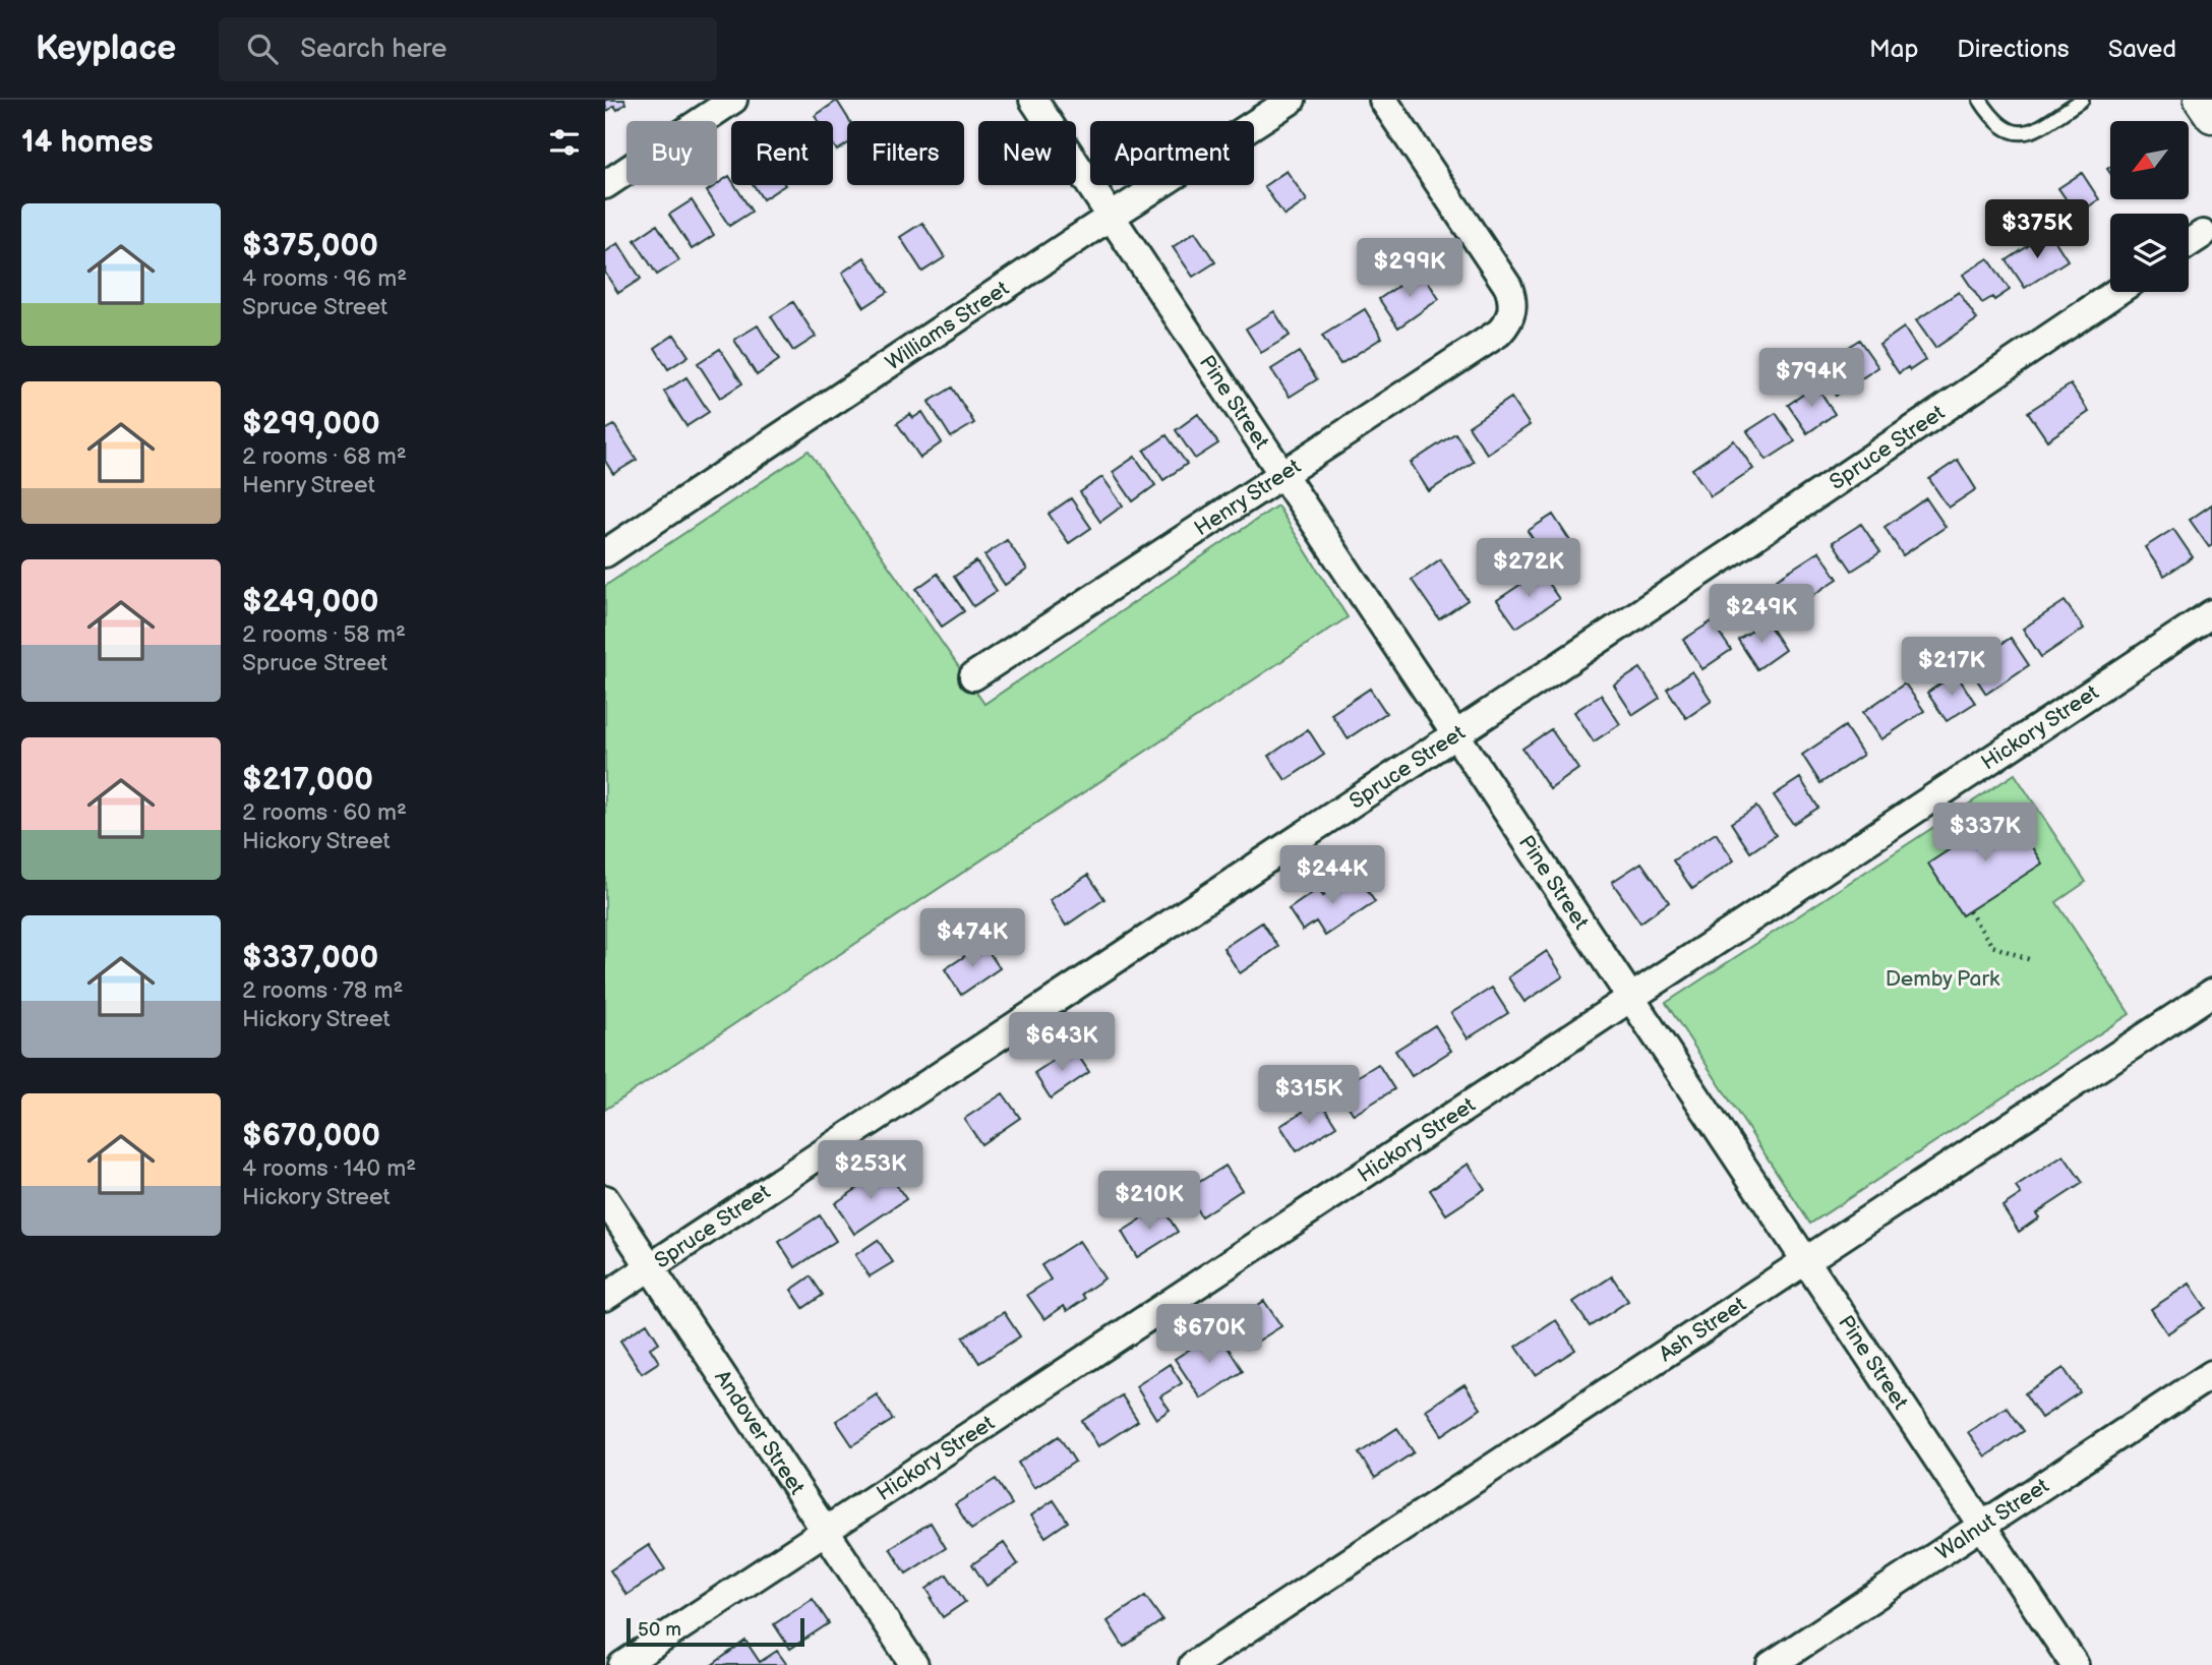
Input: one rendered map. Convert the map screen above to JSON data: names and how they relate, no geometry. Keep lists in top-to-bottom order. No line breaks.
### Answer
{"streets":{"street":["Williams Street","Pine Street","Spruce Street","Henry Street","Hickory Street","Ash Street","Andover Street","Walnut Street"]},"crossings":[["Williams Street","Pine Street"],["Pine Street","Spruce Street"],["Pine Street","Henry Street"],["Pine Street","Hickory Street"],["Pine Street","Ash Street"],["Pine Street","Walnut Street"],["Spruce Street","Andover Street"],["Hickory Street","Andover Street"]],"parks":["Demby Park"],"scale_bar":"50 m","north":"bottom left","page":{"header":"Keyplace","search":"Search here","nav":["Map","Directions","Saved"],"heading":"14 homes","chip":["Buy","Rent","Filters","New","Apartment"],"list":[{"name":"$375,000","note":"4 rooms · 96 m² · Spruce Street"},{"name":"$299,000","note":"2 rooms · 68 m² · Henry Street"},{"name":"$249,000","note":"2 rooms · 58 m² · Spruce Street"},{"name":"$217,000","note":"2 rooms · 60 m² · Hickory Street"},{"name":"$337,000","note":"2 rooms · 78 m² · Hickory Street"},{"name":"$670,000","note":"4 rooms · 140 m² · Hickory Street"}],"price":["$375K","$299K","$794K","$272K","$249K","$217K","$337K","$244K","$474K","$643K","$315K","$253K","$210K","$670K"],"scale":"50 m"}}
